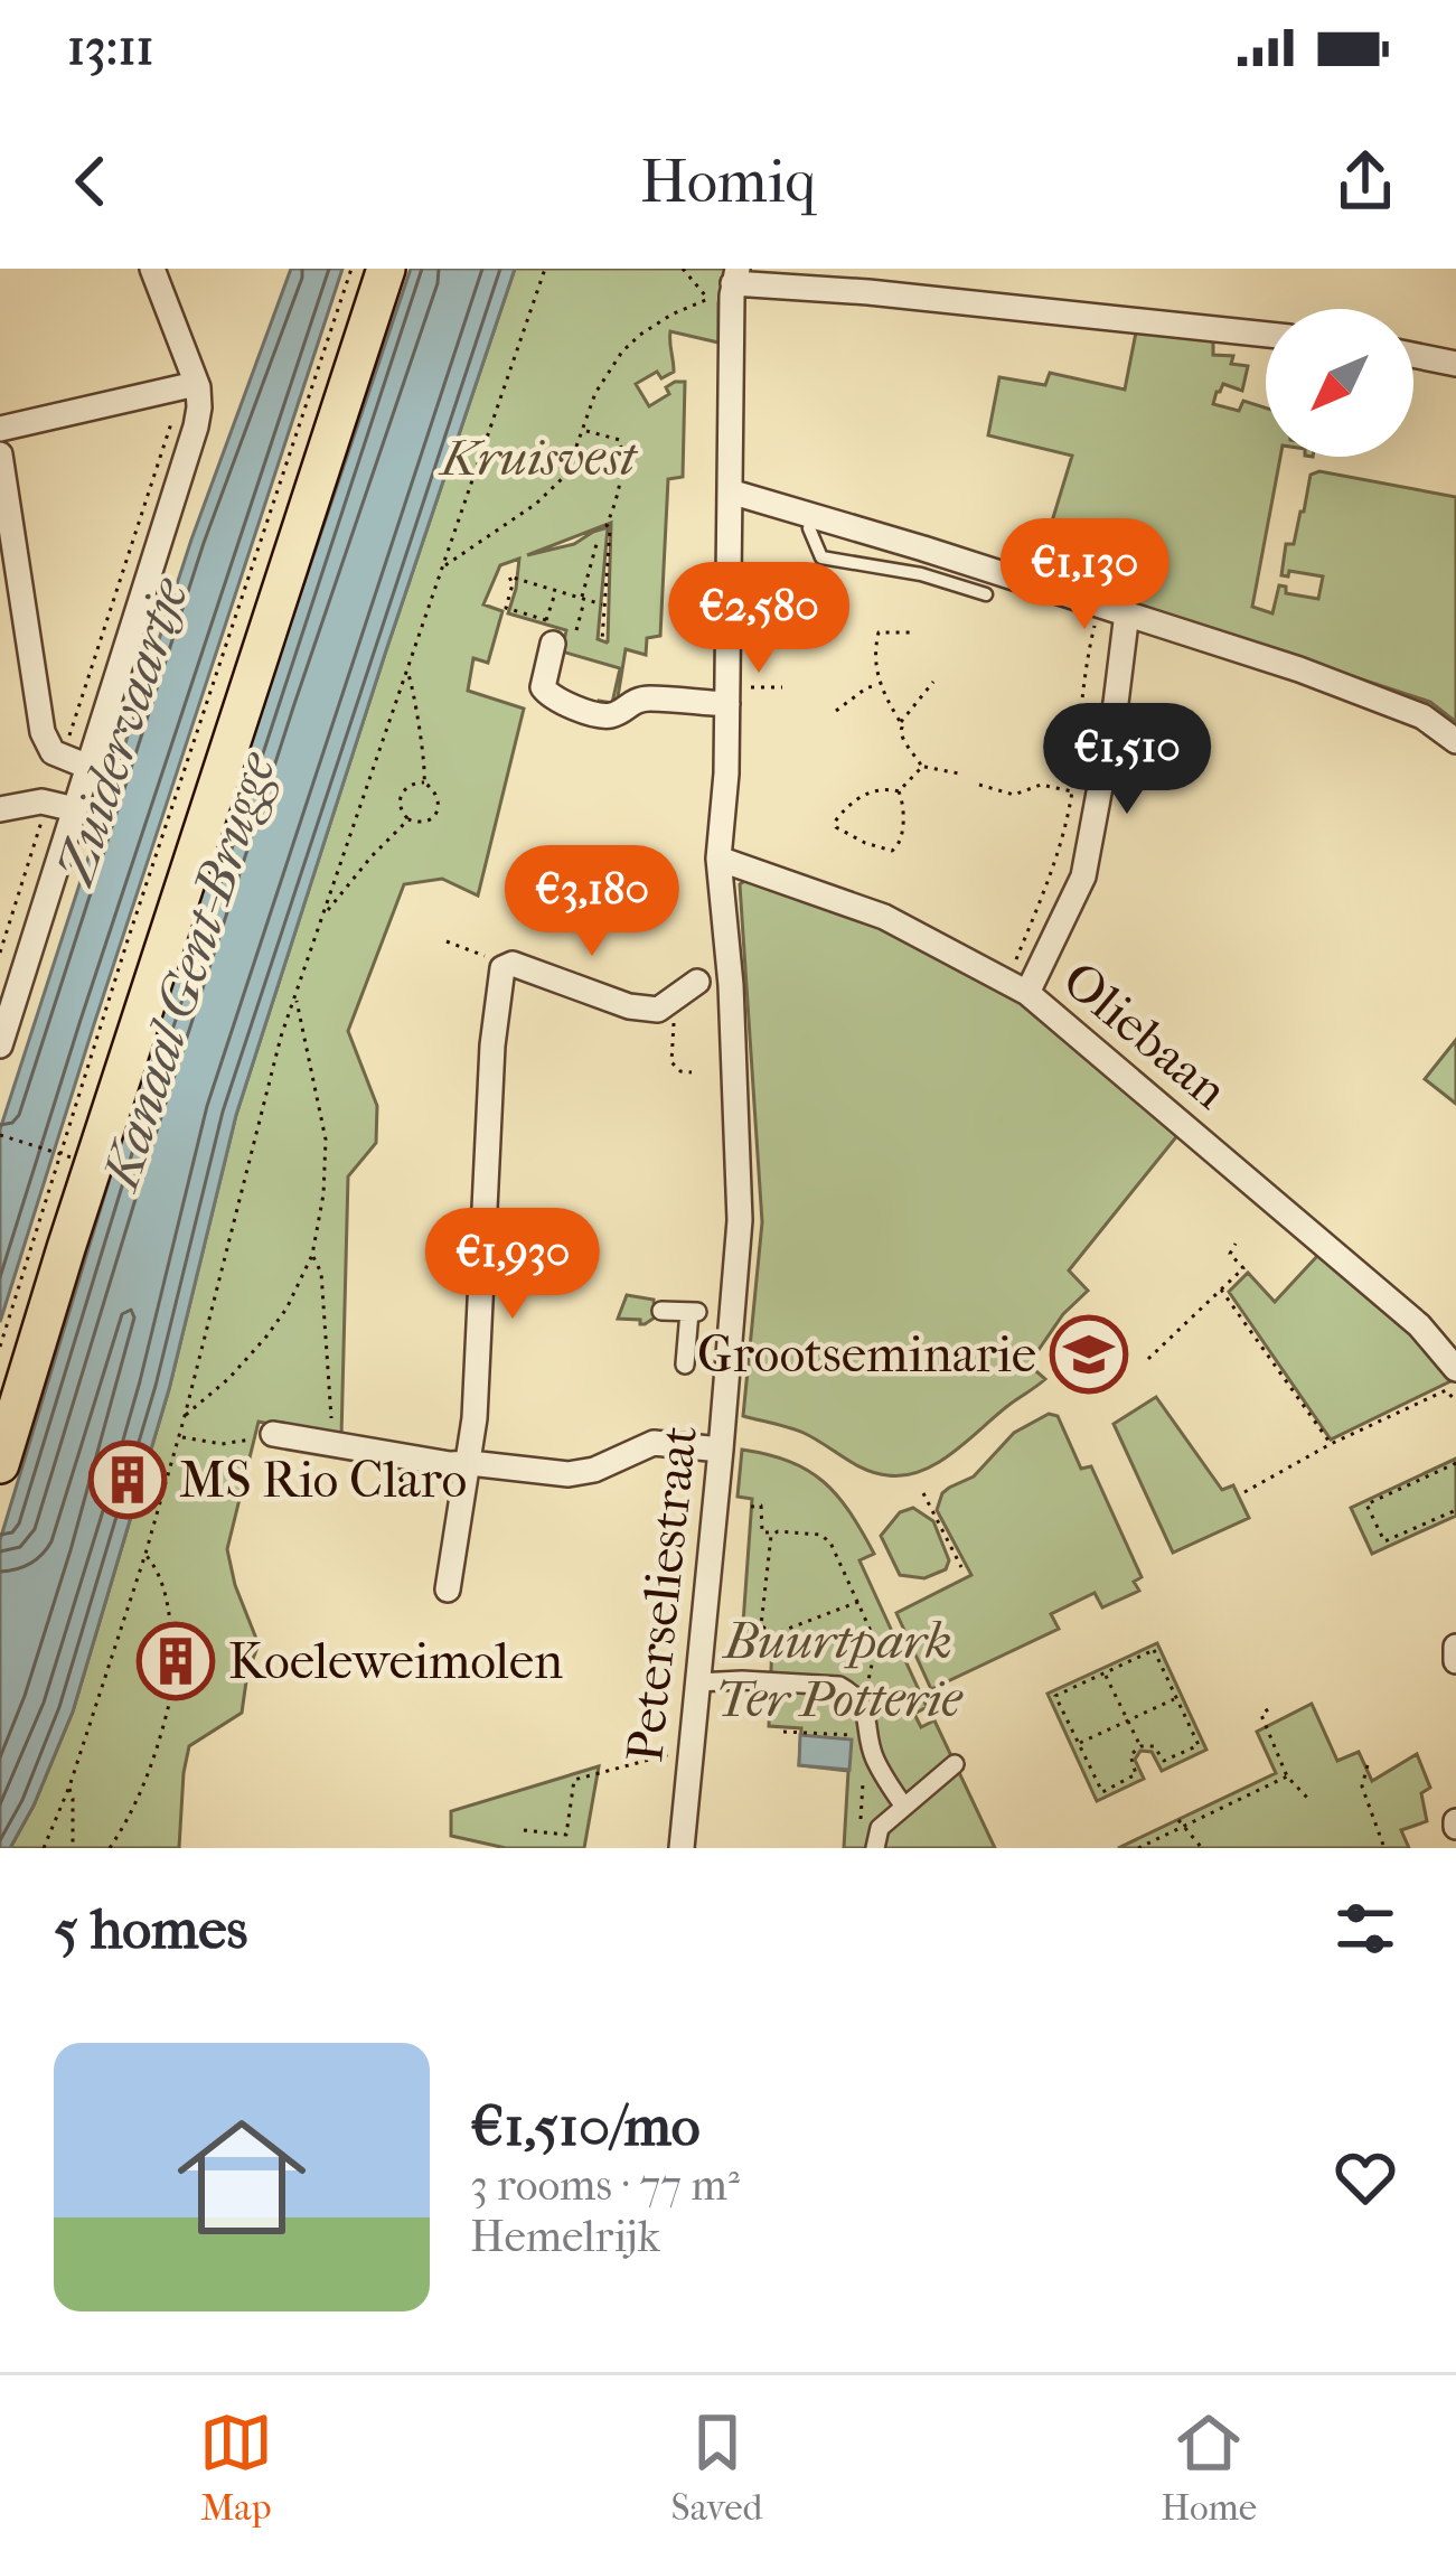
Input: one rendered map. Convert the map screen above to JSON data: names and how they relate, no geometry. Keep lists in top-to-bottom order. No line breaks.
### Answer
{"streets":{"street":["Oliebaan","Peterseliestraat"]},"crossings":[["Oliebaan","Peterseliestraat"]],"water":["Zuidervaartje","Kanaal Gent-Brugge"],"parks":["Kruisvest","Buurtpark Ter Potterie"],"places":{"school or university":["Grootseminarie"],"building":["MS Rio Claro","Koeleweimolen"]},"north":"bottom left","page":{"status":"13:11","header":"Homiq","price":["€1,130","€2,580","€1,510","€3,180","€1,930"],"heading":"5 homes","list":[{"name":"€1,510/mo","note":"3 rooms · 77 m² · Hemelrijk"}],"tabs":["Map","Saved","Home"]}}
